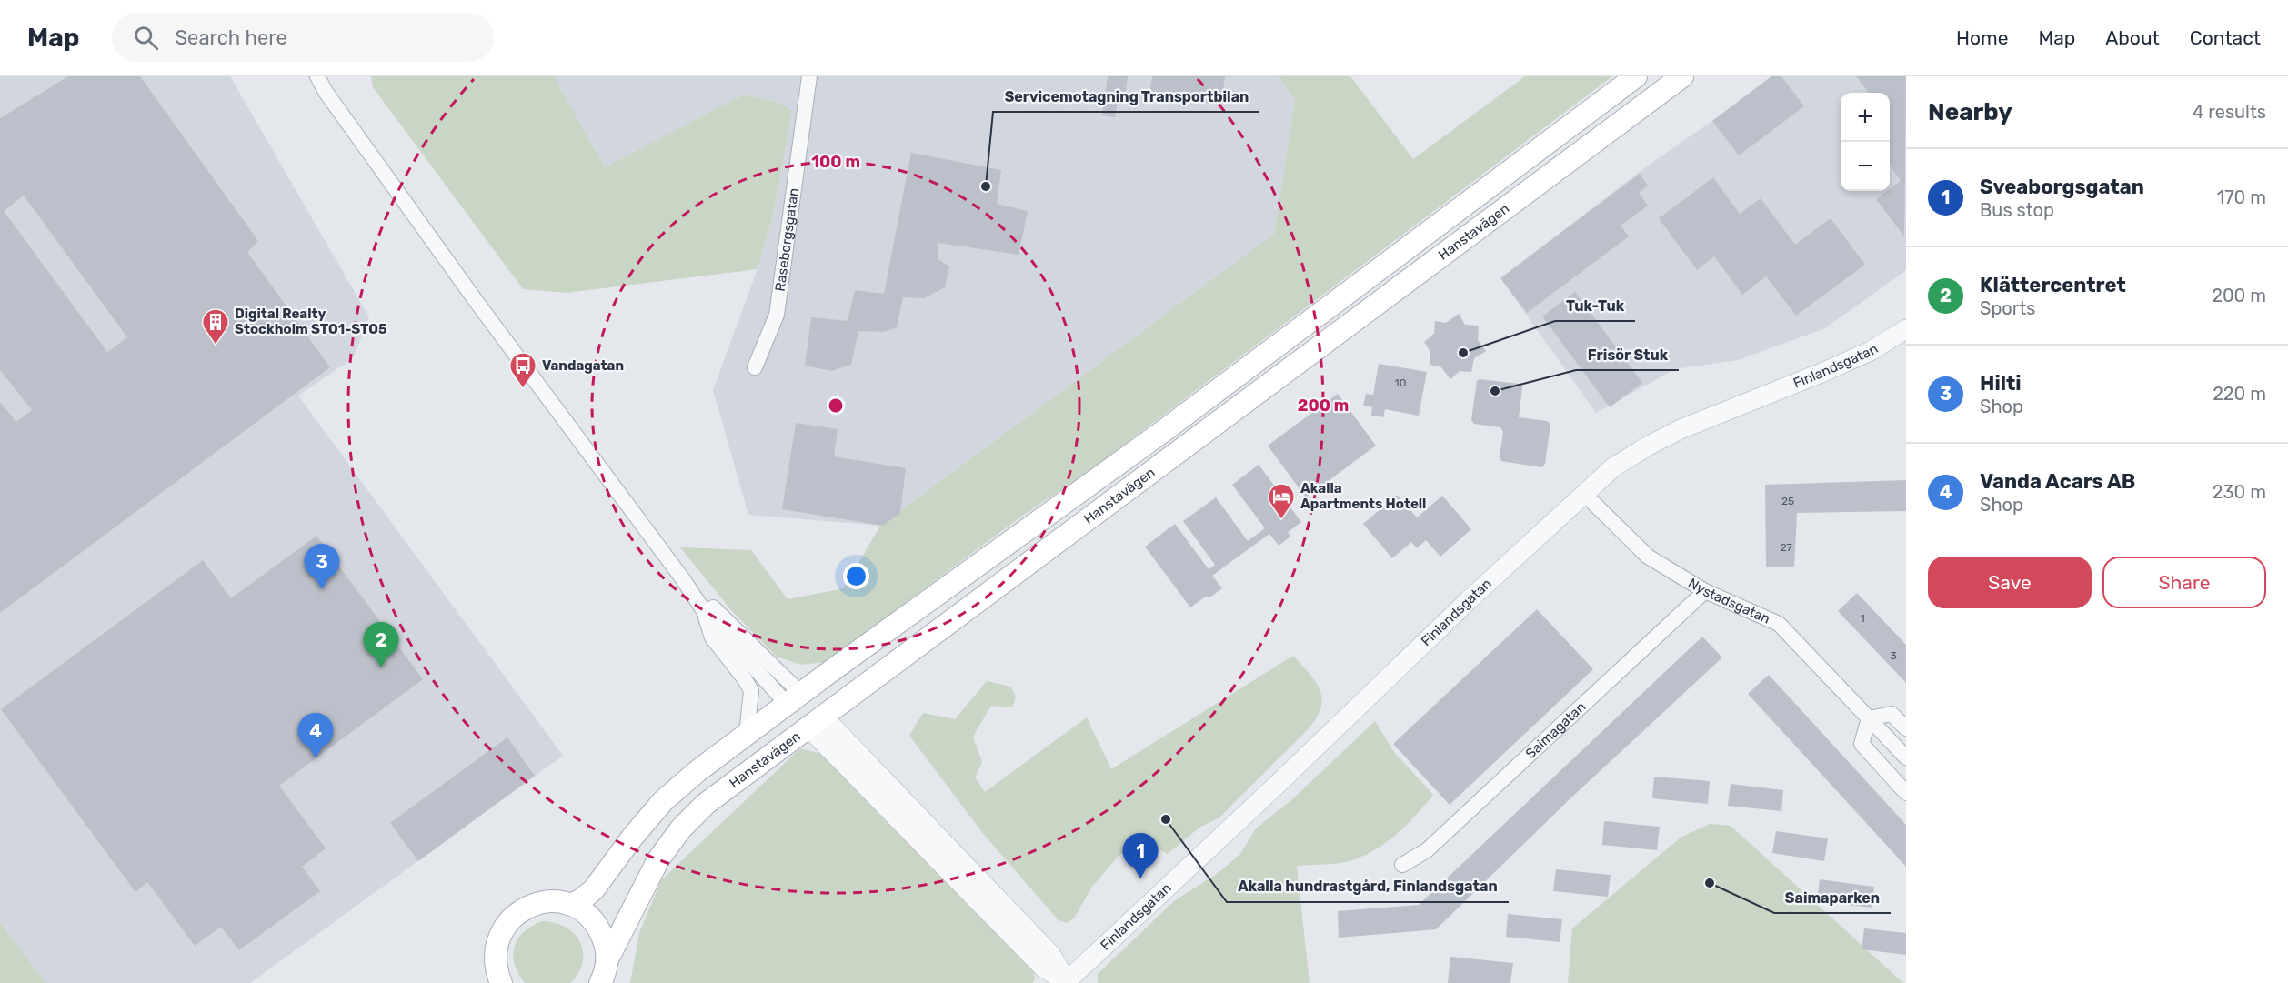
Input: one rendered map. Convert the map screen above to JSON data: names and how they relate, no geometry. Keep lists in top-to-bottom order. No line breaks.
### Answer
{"streets":{"main road":["Hanstavägen"],"street":["Raseborgsgatan","Finlandsgatan","Nystadsgatan","Saimagatan"]},"crossings":[["Finlandsgatan","Nystadsgatan"],["Nystadsgatan","Saimagatan"]],"places":{"other":["Servicemotagning Transportbilan","Tuk-Tuk","Frisör Stuk","Akalla hundrastgård, Finlandsgatan","Saimaparken"],"building":["Digital Realty Stockholm STO1-STO5"],"bus stop":["Vandagatan"],"hotel":["Akalla Apartments Hotell"]},"house_numbers":["10","25","27","1","3"],"page":{"header":"Map","search":"Search here","nav":["Home","Map","About","Contact"],"heading":["Nearby","4 results"],"map_buttons":["+","−"],"list":[{"mark":"1","name":"Sveaborgsgatan","note":"Bus stop","value":"170 m"},{"mark":"2","name":"Klättercentret","note":"Sports","value":"200 m"},{"mark":"3","name":"Hilti","note":"Shop","value":"220 m"},{"mark":"4","name":"Vanda Acars AB","note":"Shop","value":"230 m"}],"buttons":["Save","Share"],"pins":["3","2","4","1"]},"rings":["100 m","200 m"]}
